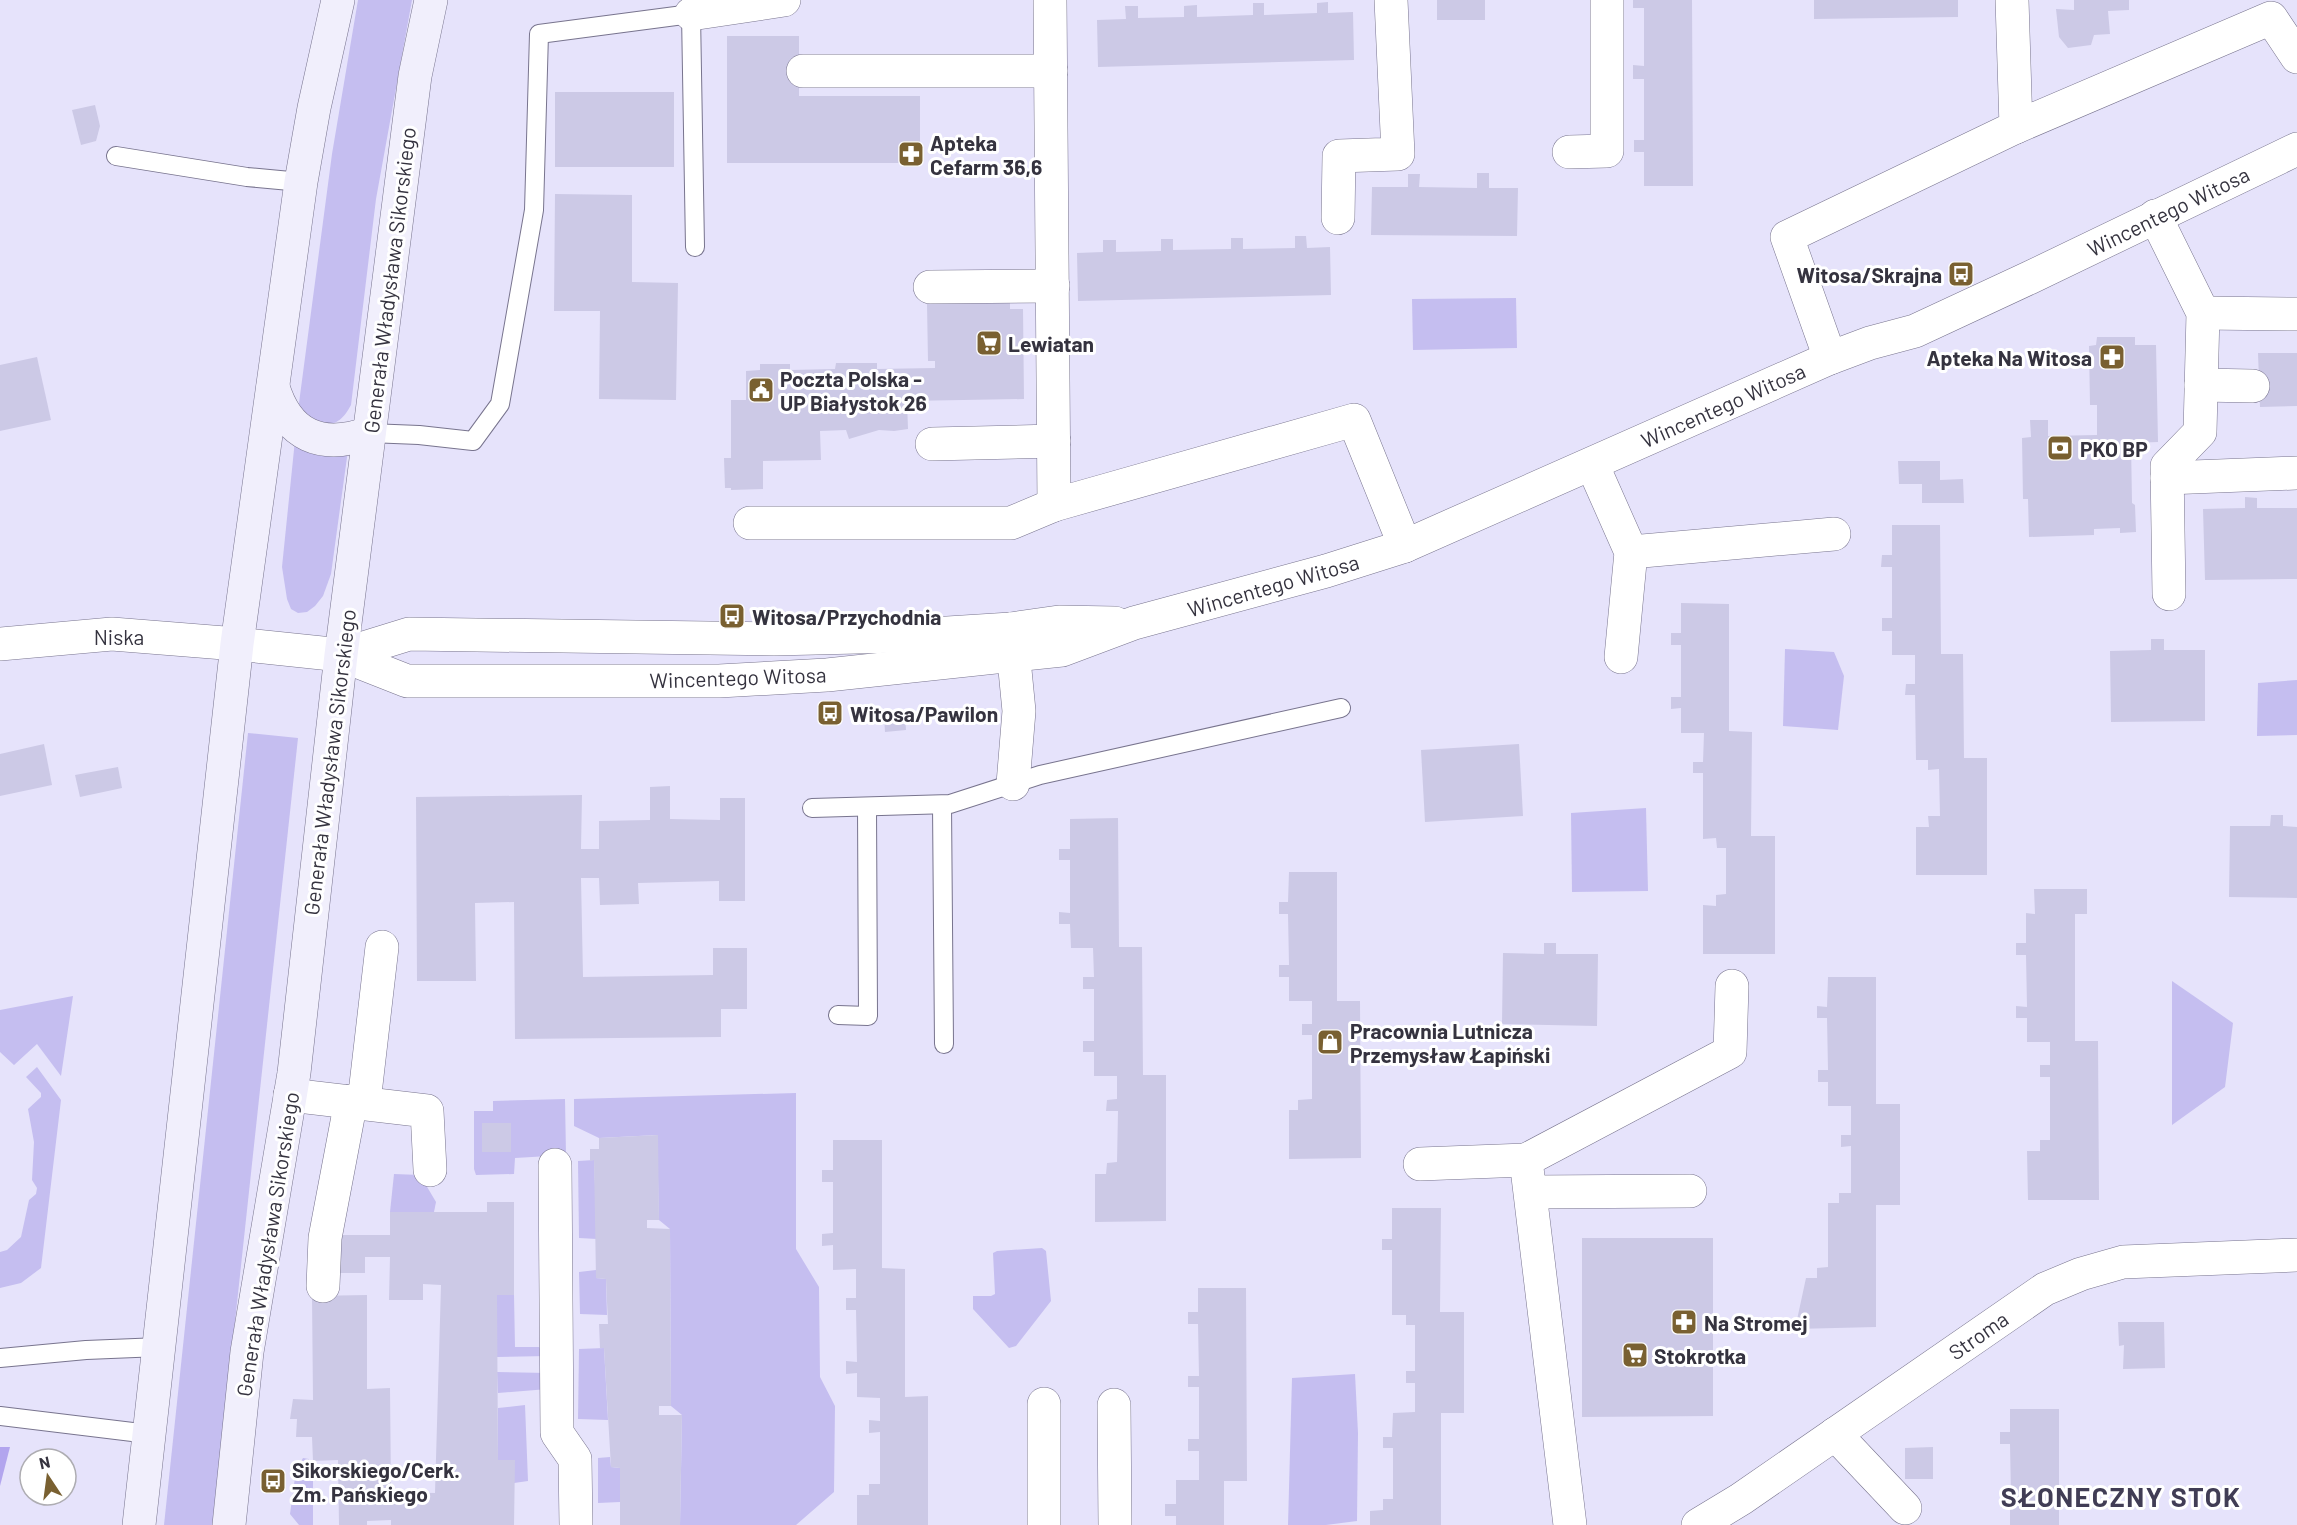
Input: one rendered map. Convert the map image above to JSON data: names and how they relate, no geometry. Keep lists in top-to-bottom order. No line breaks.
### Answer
{"streets":{"main road":["Generała Władysława Sikorskiego"],"street":["Wincentego Witosa","Niska","Stroma"]},"crossings":[["Wincentego Witosa","Generała Władysława Sikorskiego"],["Wincentego Witosa","Niska"]],"districts":["SŁONECZNY STOK"],"places":{"pharmacy":["Apteka Cefarm 36,6","Apteka Na Witosa","Na Stromej"],"bus stop":["Witosa/Skrajna","Witosa/Przychodnia","Witosa/Pawilon","Sikorskiego/Cerk. Zm. Pańskiego"],"supermarket":["Lewiatan","Stokrotka"],"public building":["Poczta Polska - UP Białystok 26"],"bank":["PKO BP"],"shop":["Pracownia Lutnicza Przemysław Łapiński"]},"north":"top"}
